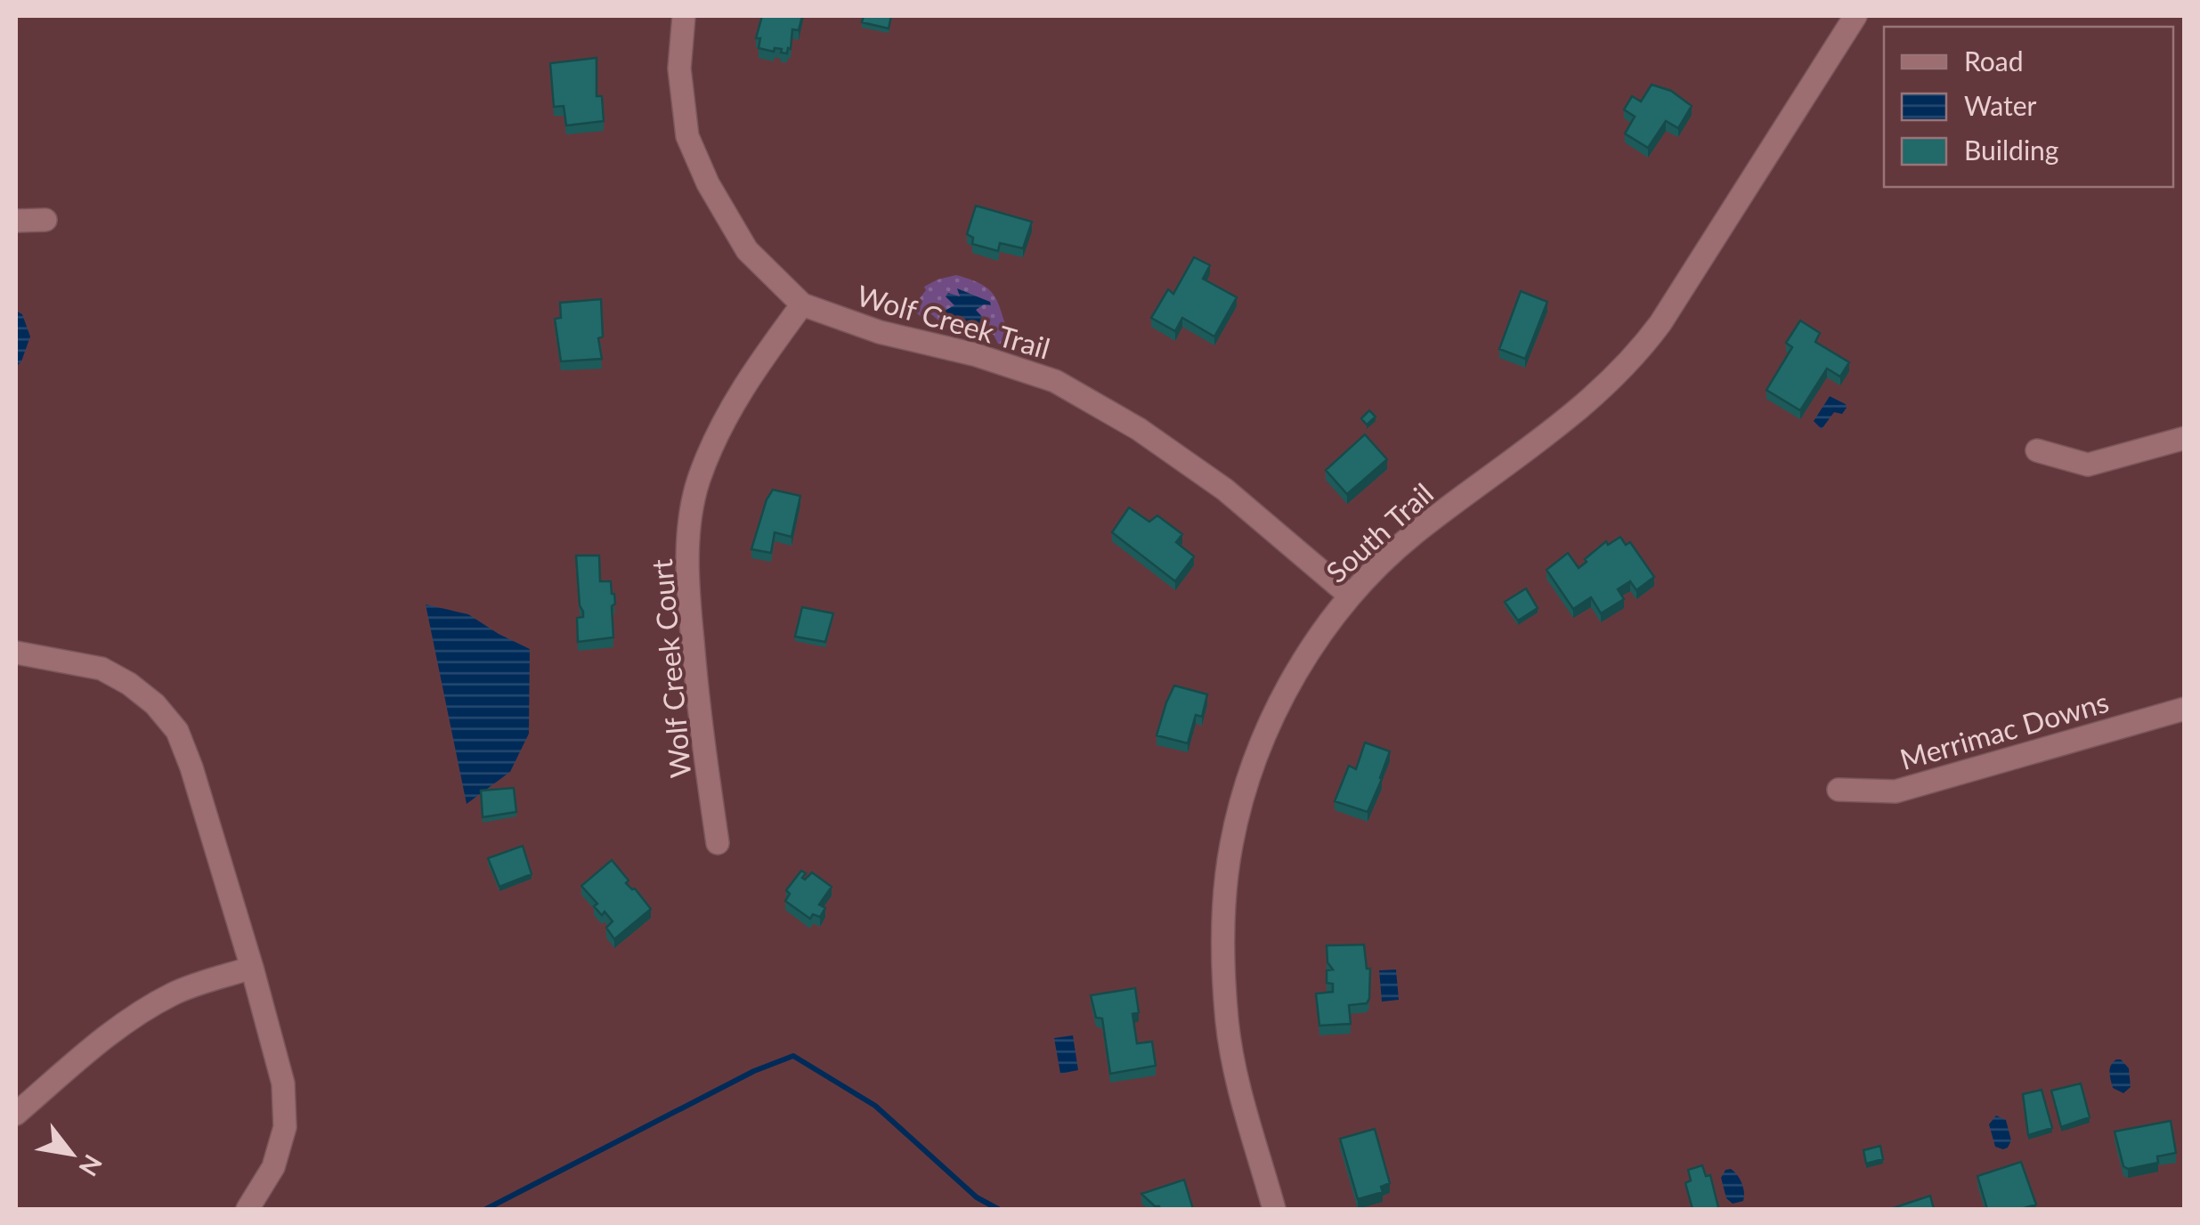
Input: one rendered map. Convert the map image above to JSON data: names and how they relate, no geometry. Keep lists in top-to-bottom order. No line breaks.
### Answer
{"streets":{"street":["Wolf Creek Trail","South Trail","Wolf Creek Court","Merrimac Downs"]},"crossings":[["Wolf Creek Trail","South Trail"],["Wolf Creek Trail","Wolf Creek Court"]],"legend":["Road","Water","Building"],"north":"bottom right"}
